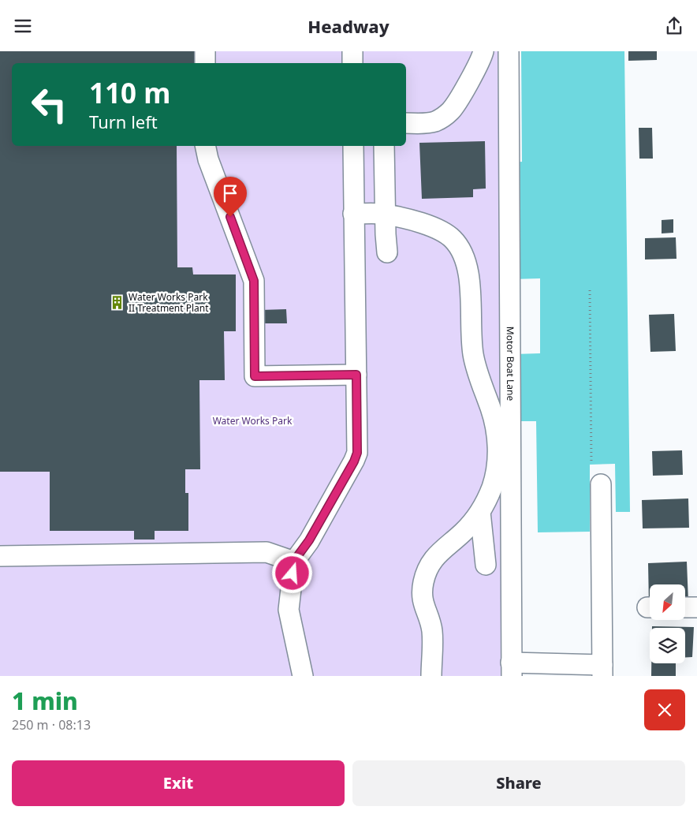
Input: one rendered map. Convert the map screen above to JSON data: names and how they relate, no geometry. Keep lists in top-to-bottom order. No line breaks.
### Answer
{"streets":{"street":["Motor Boat Lane"]},"parks":["Water Works Park"],"places":{"building":["Water Works Park II Treatment Plant"]},"north":"bottom left","page":{"header":"Headway","turn":["110 m","Turn left"],"heading":["1 min","250 m · 08:13"],"buttons":["Exit","Share"]}}
